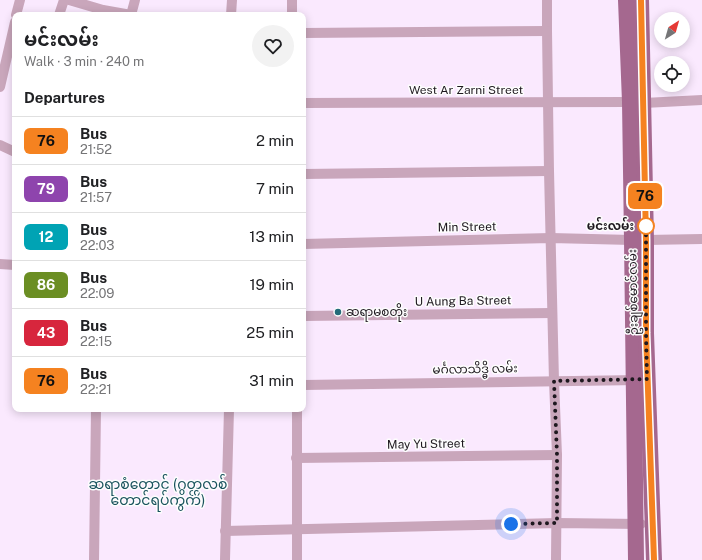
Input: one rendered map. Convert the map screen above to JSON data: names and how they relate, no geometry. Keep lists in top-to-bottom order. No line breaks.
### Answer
{"streets":{"main road":["ဦးချစ်မောင်လမ်း"],"street":["West Ar Zarni Street","Min Street","U Aung Ba Street","မင်္ဂလာသိဒ္ဓိ လမ်း","May Yu Street"]},"crossings":[["West Ar Zarni Street","ဦးချစ်မောင်လမ်း"],["Min Street","ဦးချစ်မောင်လမ်း"],["ဦးချစ်မောင်လမ်း","မင်္ဂလာသိဒ္ဓိ လမ်း"]],"districts":["ဆရာစံတောင် (ဂွတ္တလစ် တောင်ရပ်ကွက်)"],"places":["မင်းလမ်း","ဆရာမစတိုး"],"lines":["bus line 76"],"north":"top right","page":{"on_map":"76","heading":[["မင်းလမ်း","Walk · 3 min · 240 m"],"Departures"],"list":[{"mark":"76","name":"Bus","note":"21:52","value":"2 min"},{"mark":"79","name":"Bus","note":"21:57","value":"7 min"},{"mark":"12","name":"Bus","note":"22:03","value":"13 min"},{"mark":"86","name":"Bus","note":"22:09","value":"19 min"},{"mark":"43","name":"Bus","note":"22:15","value":"25 min"},{"mark":"76","name":"Bus","note":"22:21","value":"31 min"}]}}
